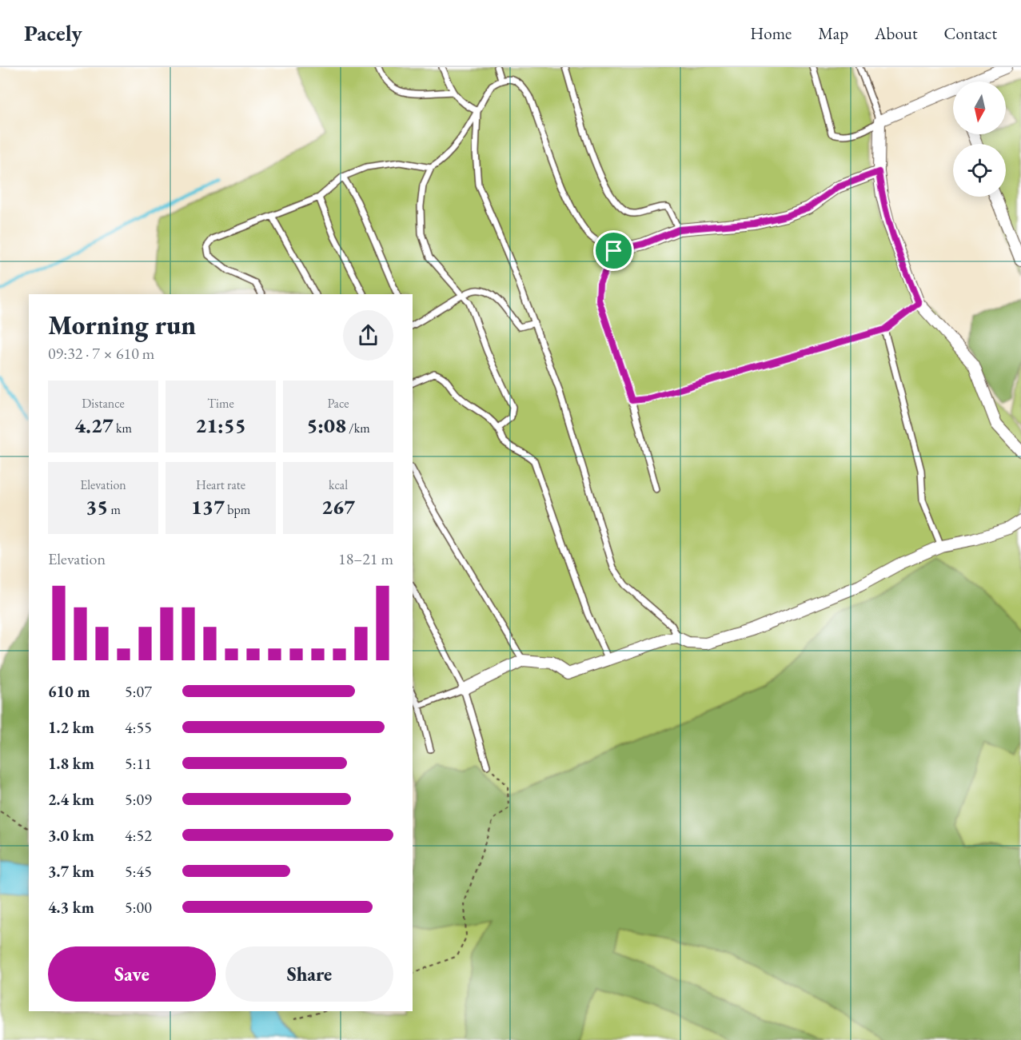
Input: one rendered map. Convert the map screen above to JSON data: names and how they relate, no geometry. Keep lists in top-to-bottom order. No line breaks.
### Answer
{"north":"bottom","page":{"header":"Pacely","nav":["Home","Map","About","Contact"],"heading":["Morning run","09:32 · 7 × 610 m"],"stats":[["Distance","4.27 km"],["Time","21:55"],["Pace","5:08 /km"],["Elevation","35 m"],["Heart rate","137 bpm"],["kcal","267"]],"chart":["Elevation","18–21 m"],"list":[{"name":"610 m","note":"5:07"},{"name":"1.2 km","note":"4:55"},{"name":"1.8 km","note":"5:11"},{"name":"2.4 km","note":"5:09"},{"name":"3.0 km","note":"4:52"},{"name":"3.7 km","note":"5:45"},{"name":"4.3 km","note":"5:00"}],"buttons":["Save","Share"]}}
